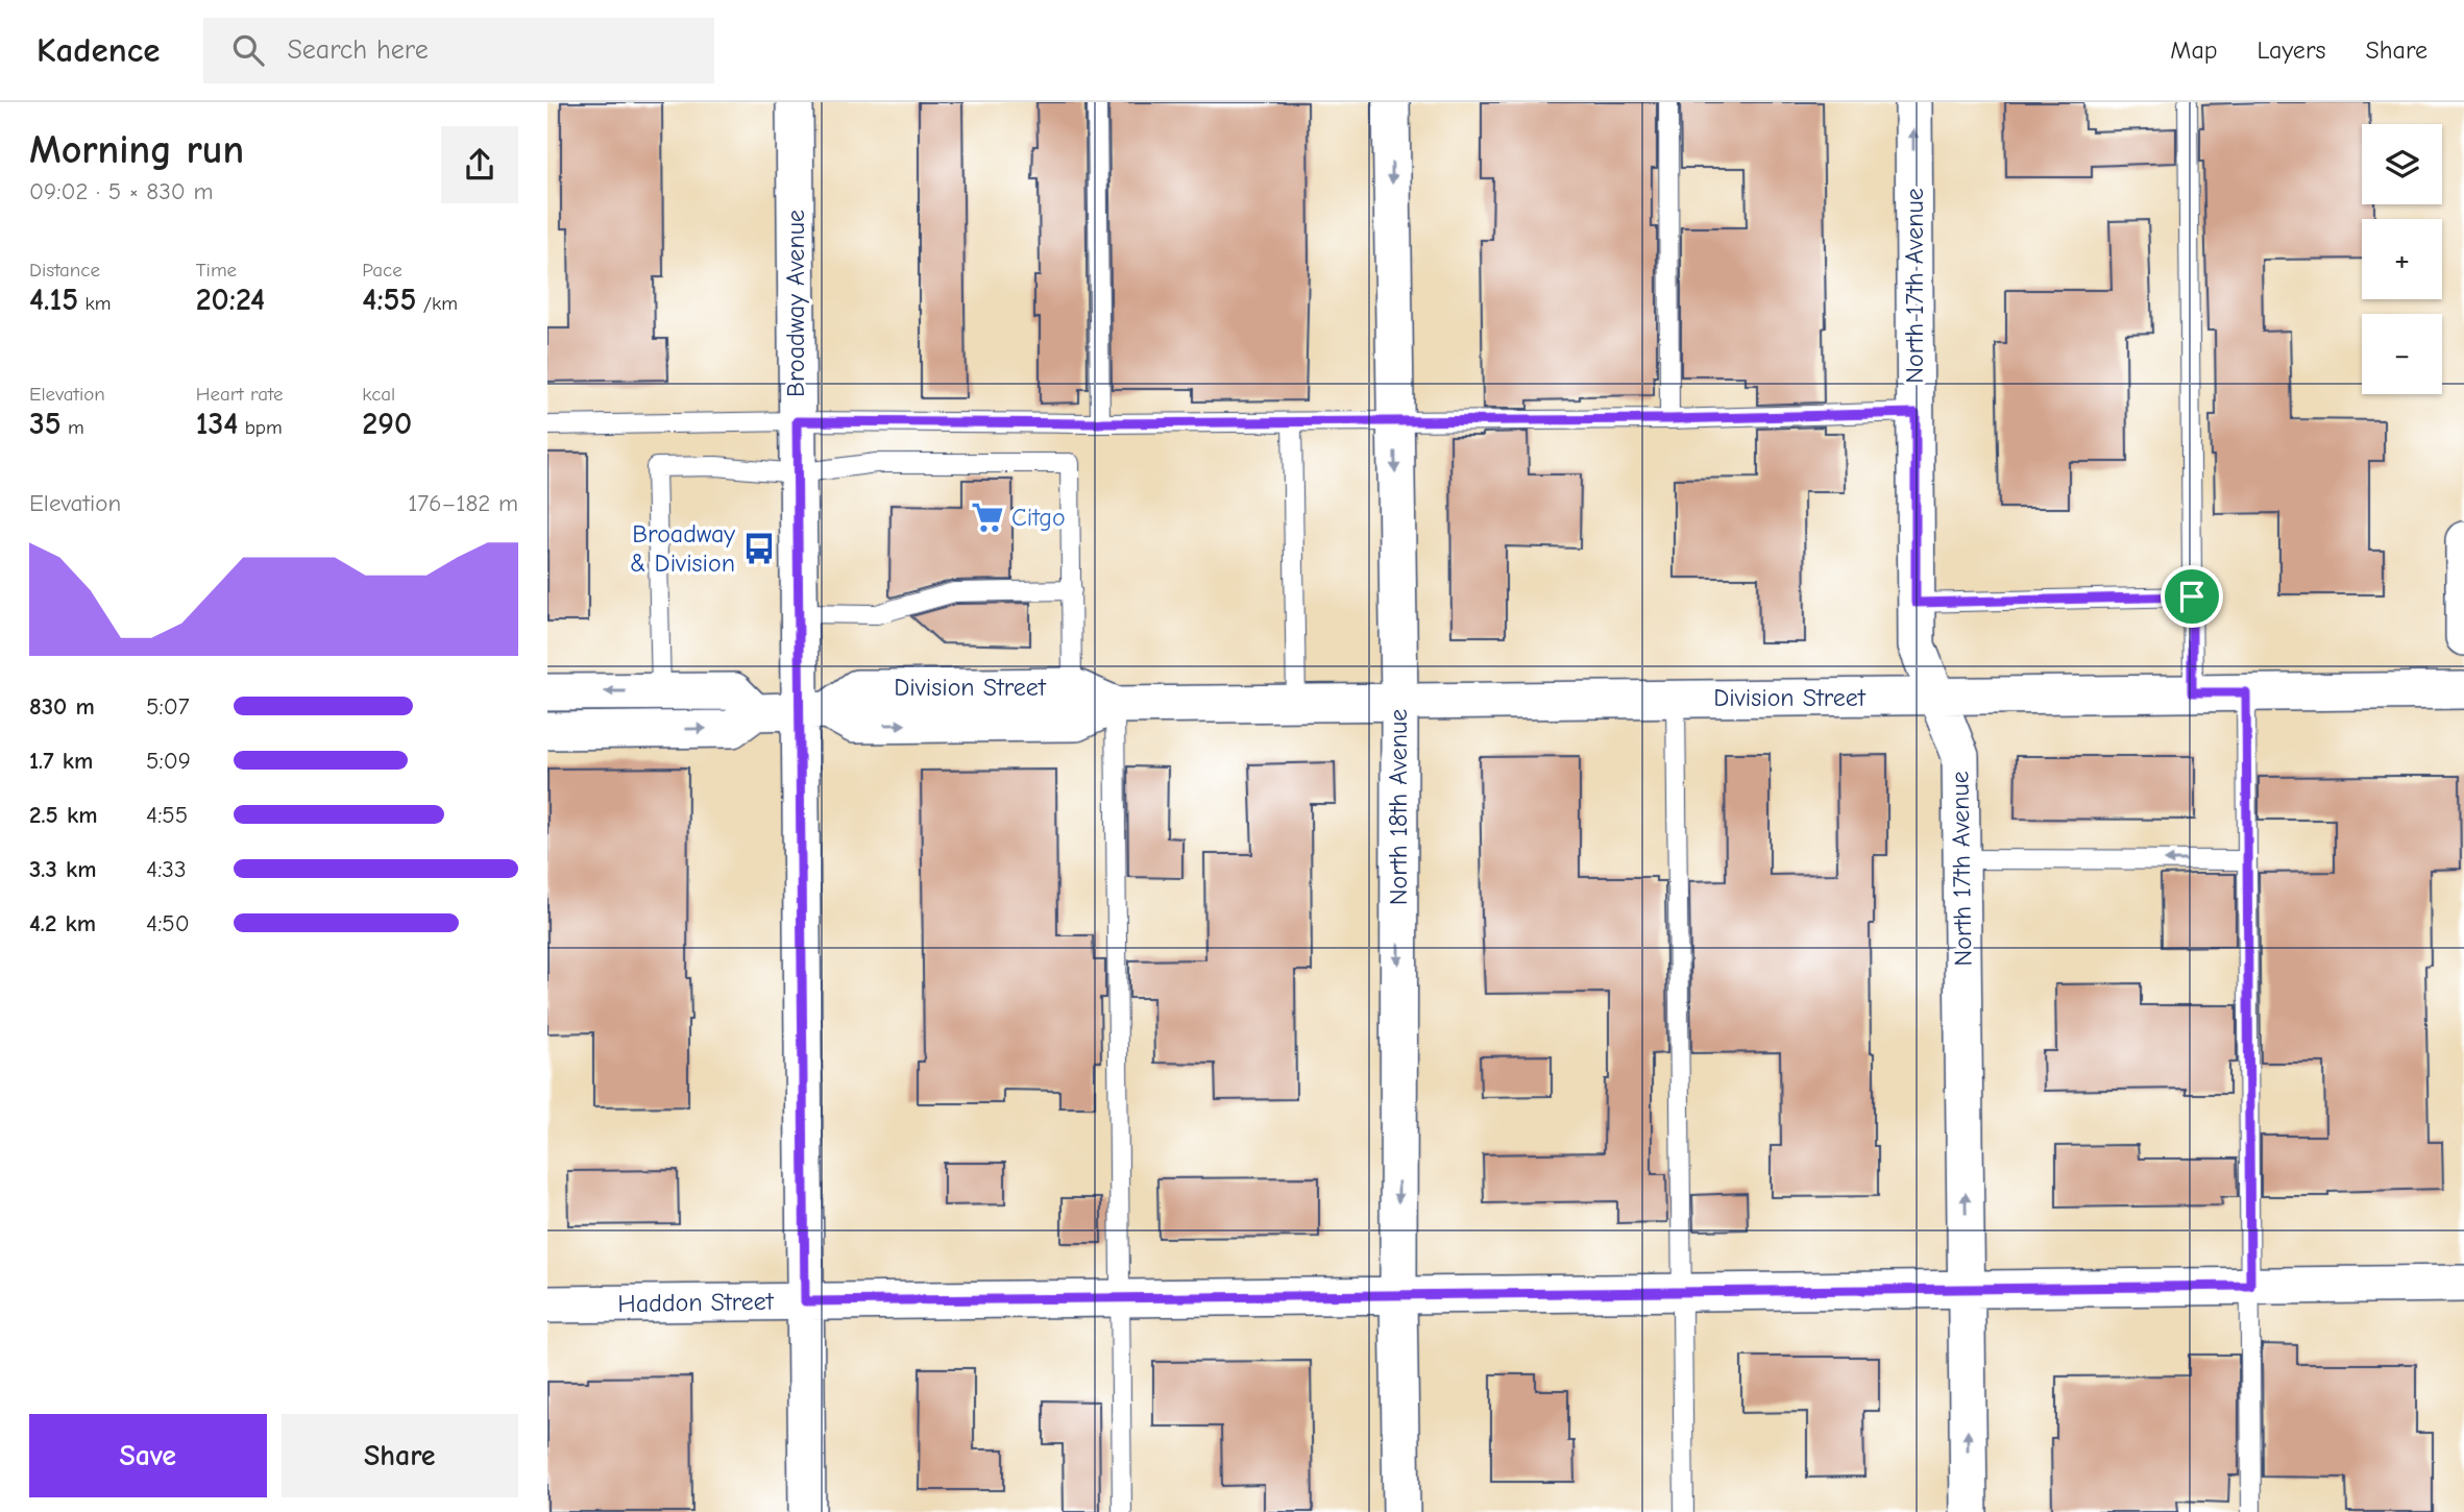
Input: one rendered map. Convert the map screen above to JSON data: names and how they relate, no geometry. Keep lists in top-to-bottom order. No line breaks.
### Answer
{"streets":{"street":["North 17th Avenue","Broadway Avenue","Division Street","North 18th Avenue","Haddon Street"]},"crossings":[["North 17th Avenue","Division Street"],["North 17th Avenue","Haddon Street"],["Broadway Avenue","Division Street"],["Broadway Avenue","Haddon Street"],["Division Street","North 18th Avenue"],["North 18th Avenue","Haddon Street"]],"one_way":["North 17th Avenue","North 18th Avenue"],"places":{"supermarket":["Citgo"],"bus stop":["Broadway & Division"]},"page":{"header":"Kadence","search":"Search here","nav":["Map","Layers","Share"],"heading":["Morning run","09:02 · 5 × 830 m"],"map_buttons":["+","−"],"stats":[["Distance","4.15 km"],["Time","20:24"],["Pace","4:55 /km"],["Elevation","35 m"],["Heart rate","134 bpm"],["kcal","290"]],"chart":["Elevation","176–182 m"],"list":[{"name":"830 m","note":"5:07"},{"name":"1.7 km","note":"5:09"},{"name":"2.5 km","note":"4:55"},{"name":"3.3 km","note":"4:33"},{"name":"4.2 km","note":"4:50"}],"buttons":["Save","Share"]}}
